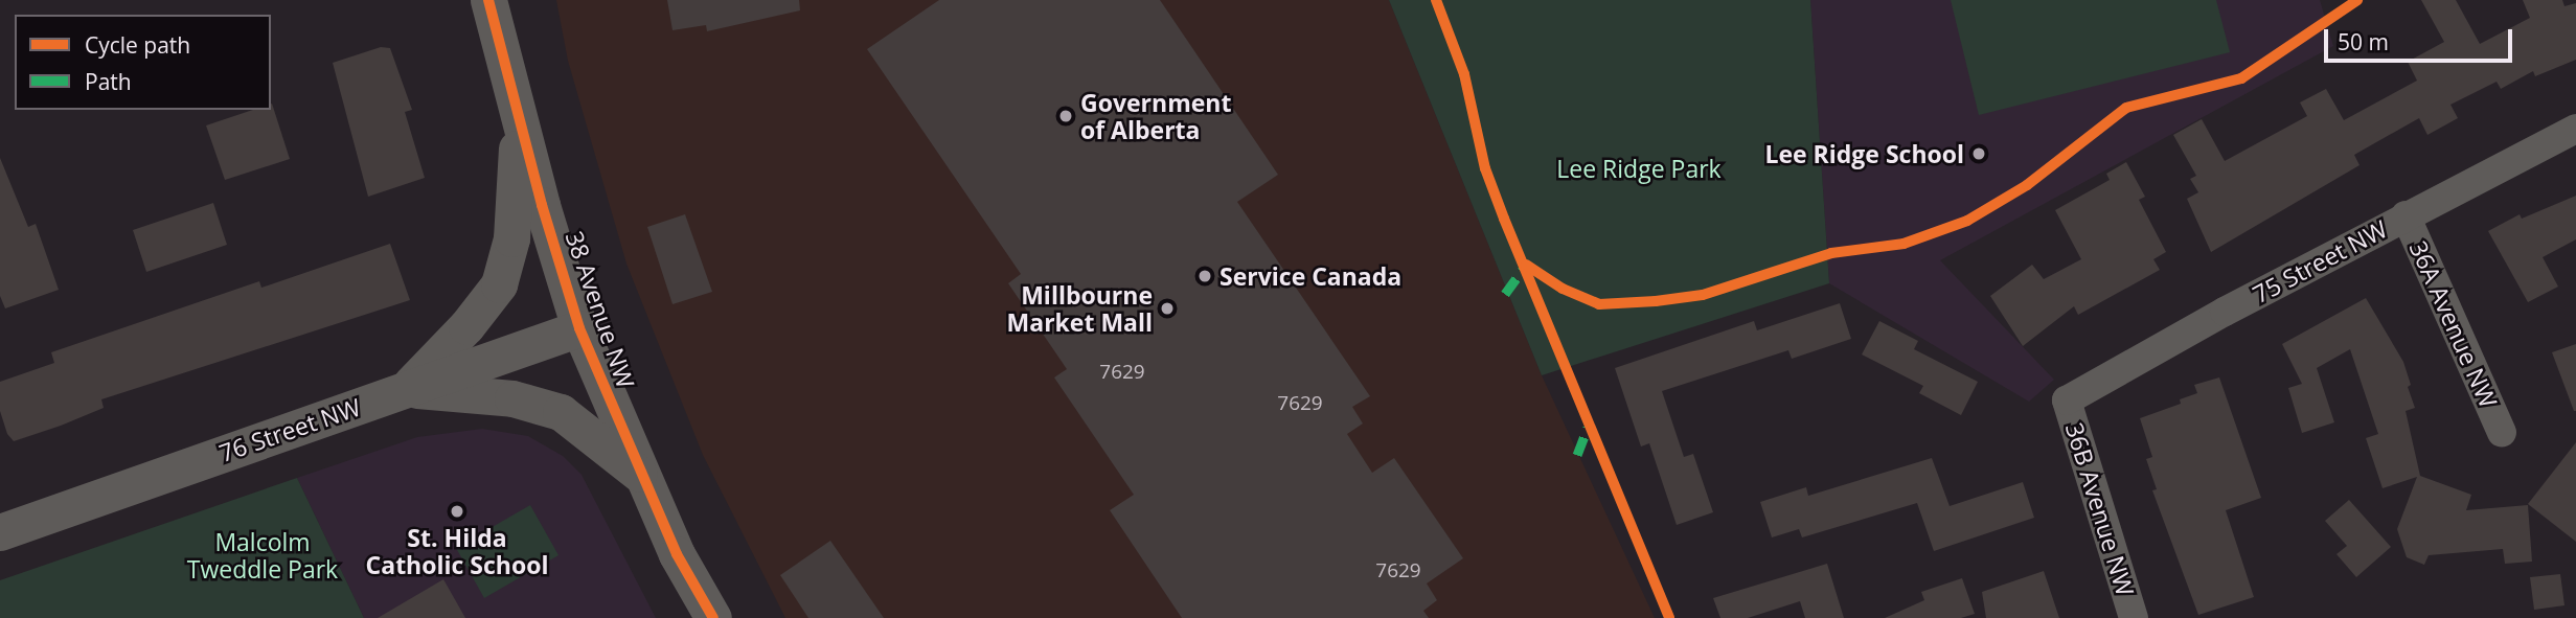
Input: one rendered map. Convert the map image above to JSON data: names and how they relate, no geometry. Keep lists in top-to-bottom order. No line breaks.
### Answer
{"streets":{"street":["75 Street NW","38 Avenue NW","36A Avenue NW","76 Street NW","36B Avenue NW"]},"crossings":[["75 Street NW","36A Avenue NW"],["75 Street NW","36B Avenue NW"],["38 Avenue NW","76 Street NW"]],"parks":["Lee Ridge Park","Malcolm Tweddle Park"],"places":["Government of Alberta","Lee Ridge School","Service Canada","Millbourne Market Mall","St. Hilda Catholic School"],"house_numbers":["7629","7629","7629"],"legend":["Cycle path","Path"],"scale_bar":"50 m"}
